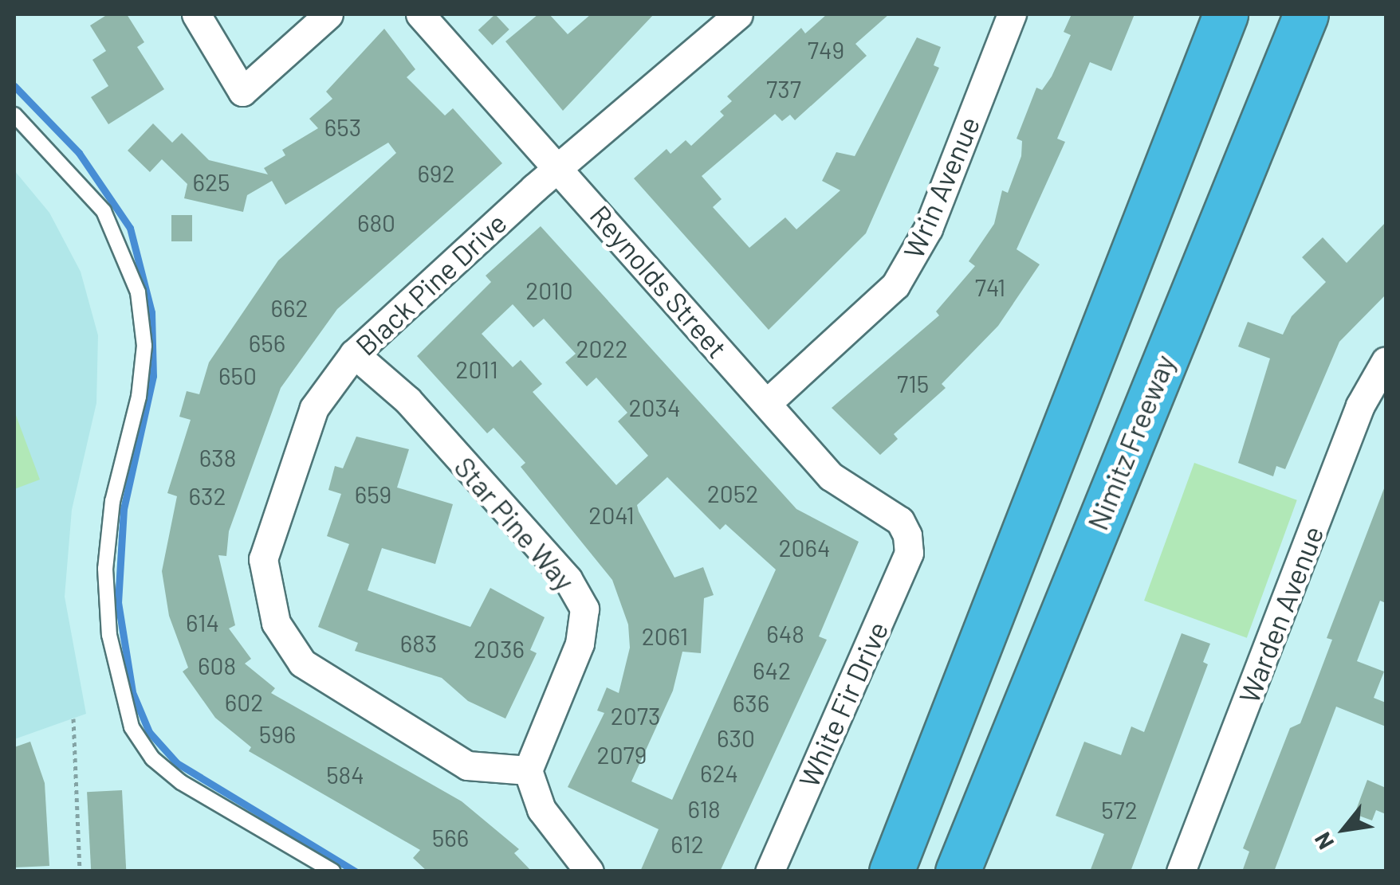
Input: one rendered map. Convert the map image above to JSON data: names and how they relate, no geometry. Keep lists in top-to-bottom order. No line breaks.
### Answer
{"streets":{"highway":["Nimitz Freeway"],"street":["Wrin Avenue","Reynolds Street","Black Pine Drive","Star Pine Way","Warden Avenue","White Fir Drive"]},"crossings":[["Wrin Avenue","Reynolds Street"],["Reynolds Street","Black Pine Drive"],["Reynolds Street","White Fir Drive"],["Black Pine Drive","Star Pine Way"]],"house_numbers":["749","737","653","692","625","680","741","2010","662","656","2022","2011","650","715","2034","638","2052","659","632","2041","2064","614","648","2061","683","2036","608","642","602","636","2073","596","630","2079","624","584","618","572","566","612"],"north":"bottom left"}
